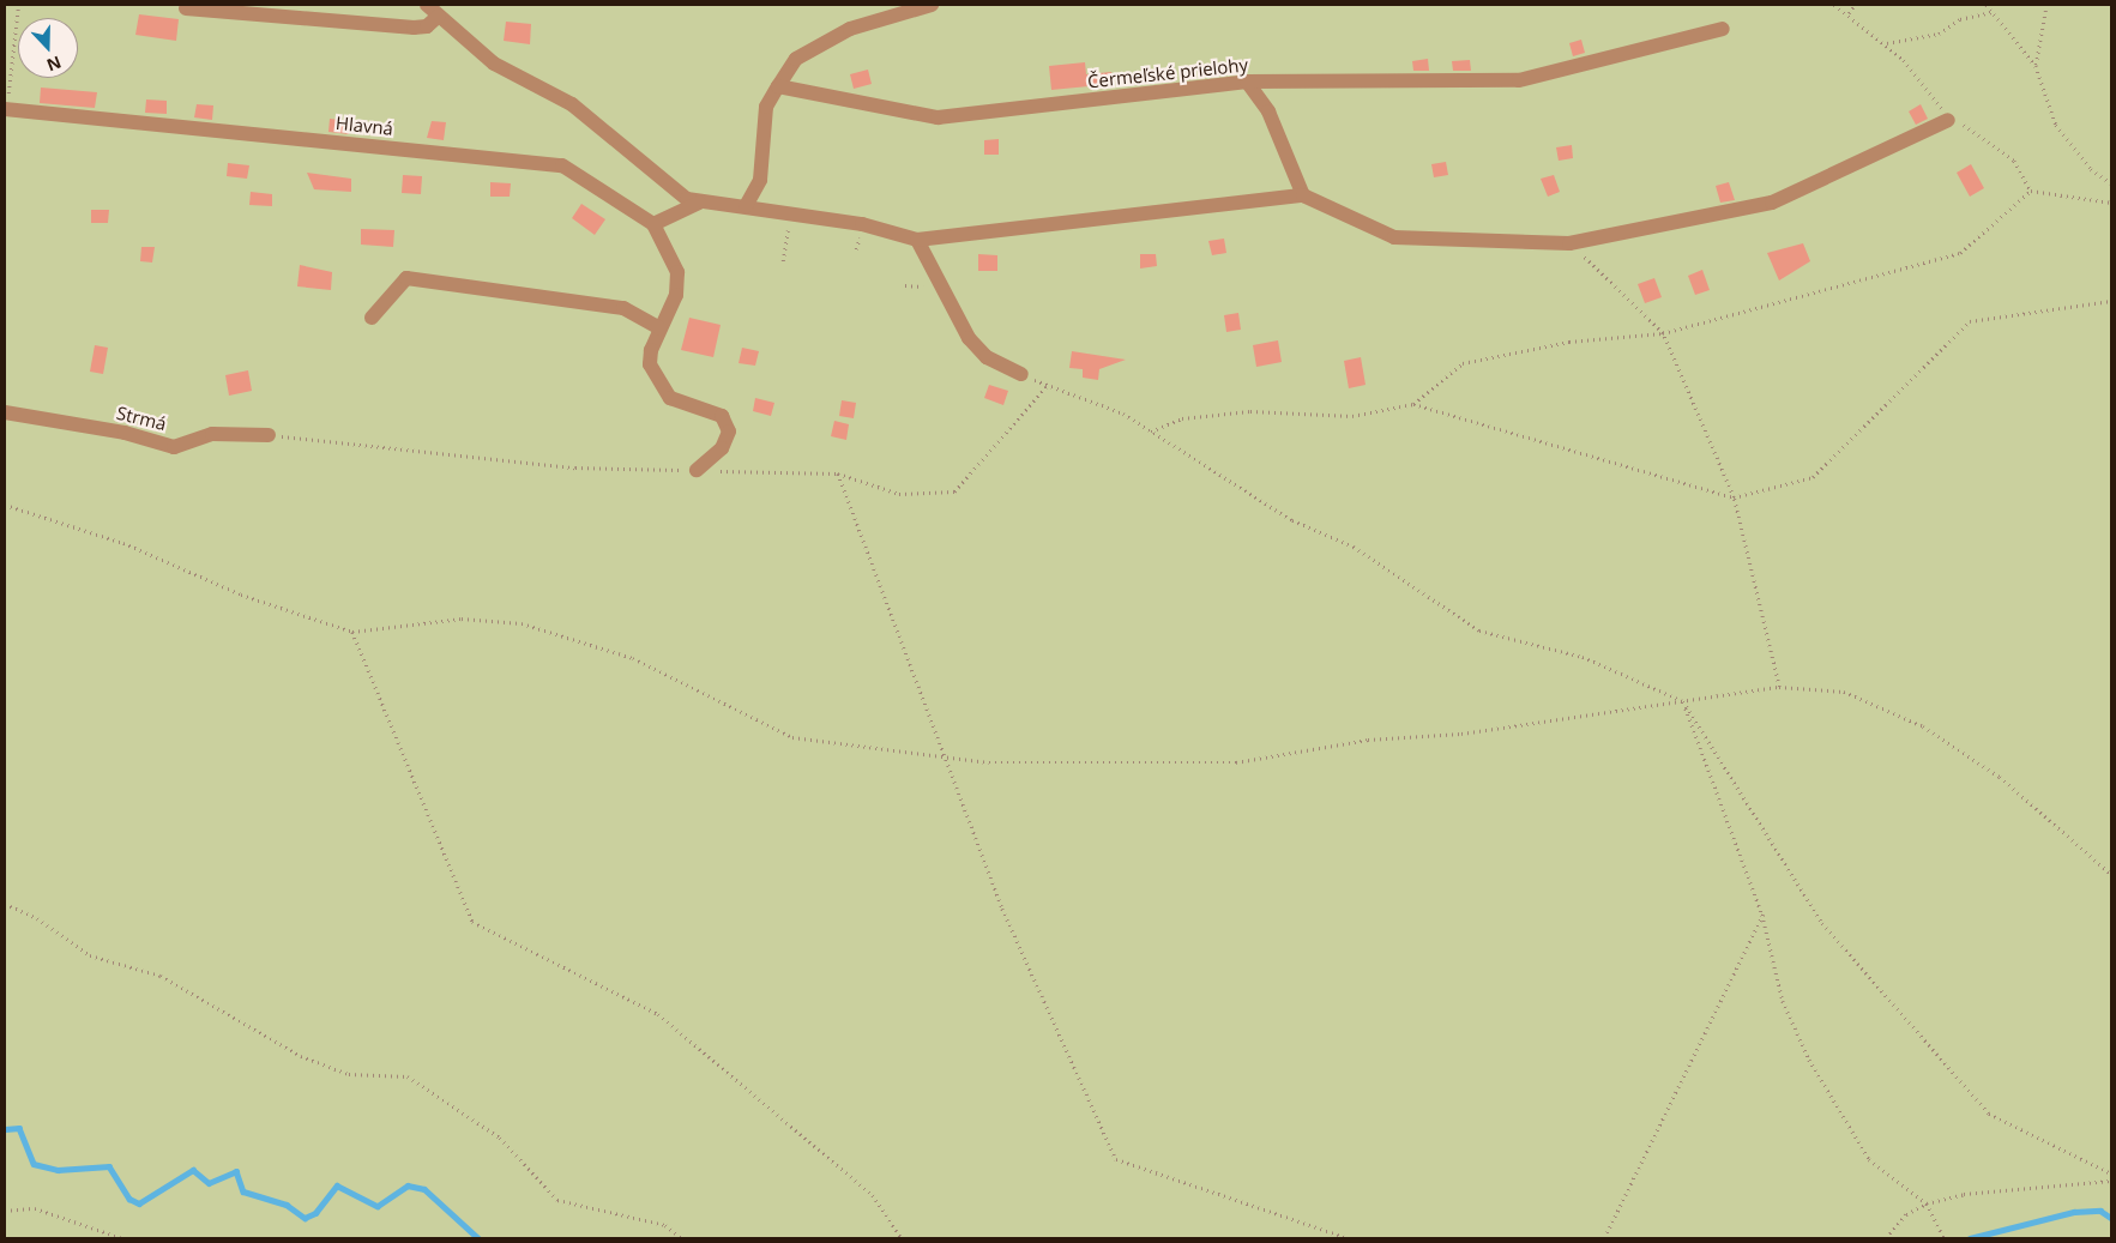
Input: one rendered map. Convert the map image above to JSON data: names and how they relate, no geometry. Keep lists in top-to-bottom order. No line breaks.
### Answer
{"streets":{"street":["Čermeľské prielohy","Hlavná","Strmá"]},"north":"bottom"}
